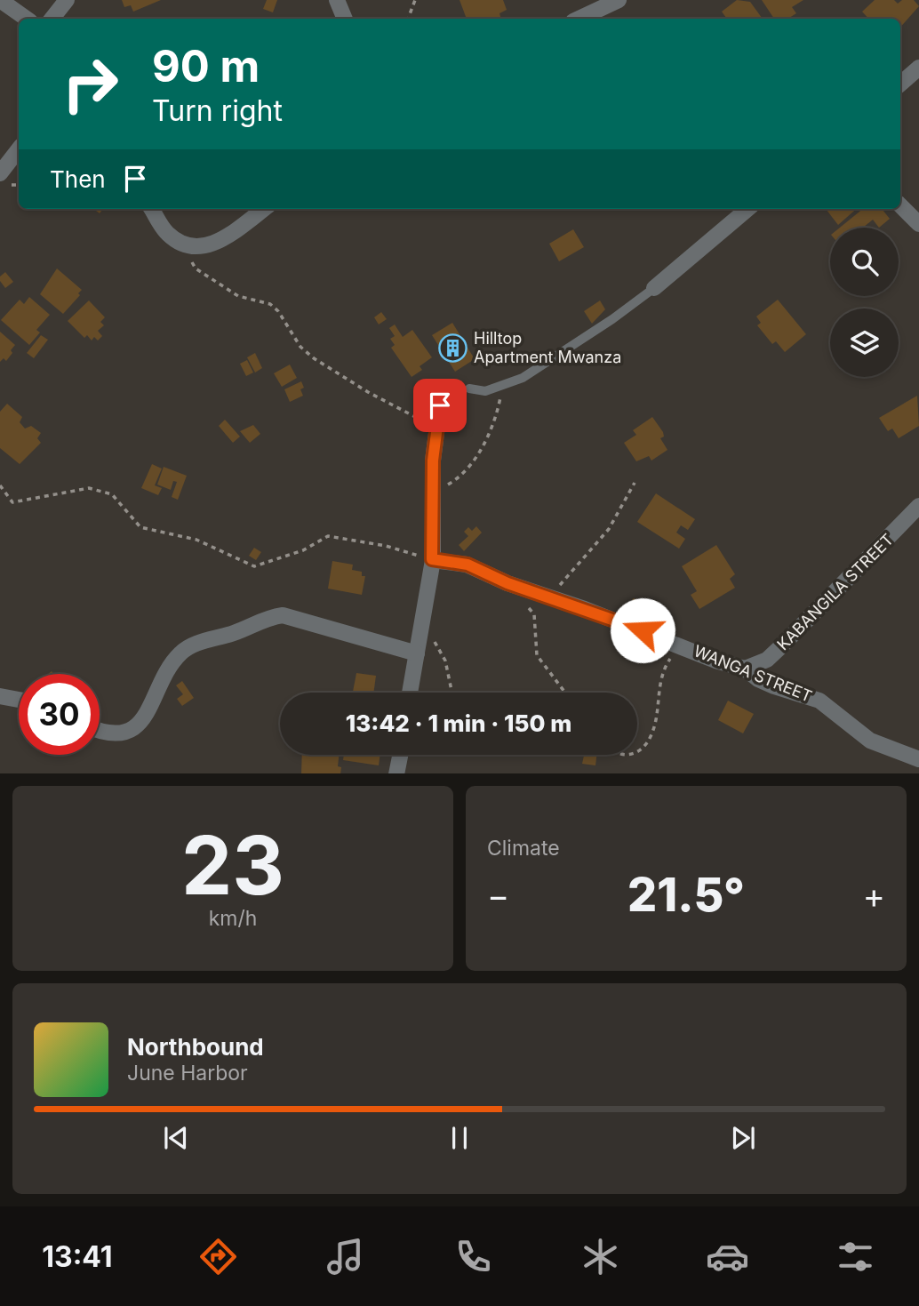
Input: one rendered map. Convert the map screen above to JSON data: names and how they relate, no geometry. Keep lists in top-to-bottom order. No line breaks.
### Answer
{"streets":{"street":["KABANGILA STREET","WANGA STREET"]},"crossings":[["KABANGILA STREET","WANGA STREET"]],"places":{"building":["Hilltop Apartment Mwanza"]},"page":{"turn":["90 m","Turn right"],"then":"Then","limit":"30","trip":"13:42 · 1 min · 150 m","tile":[["23","km/h"],"Climate"],"heat":["−","21.5°","+"],"song":["Northbound","June Harbor"],"tabs":"13:41"}}
